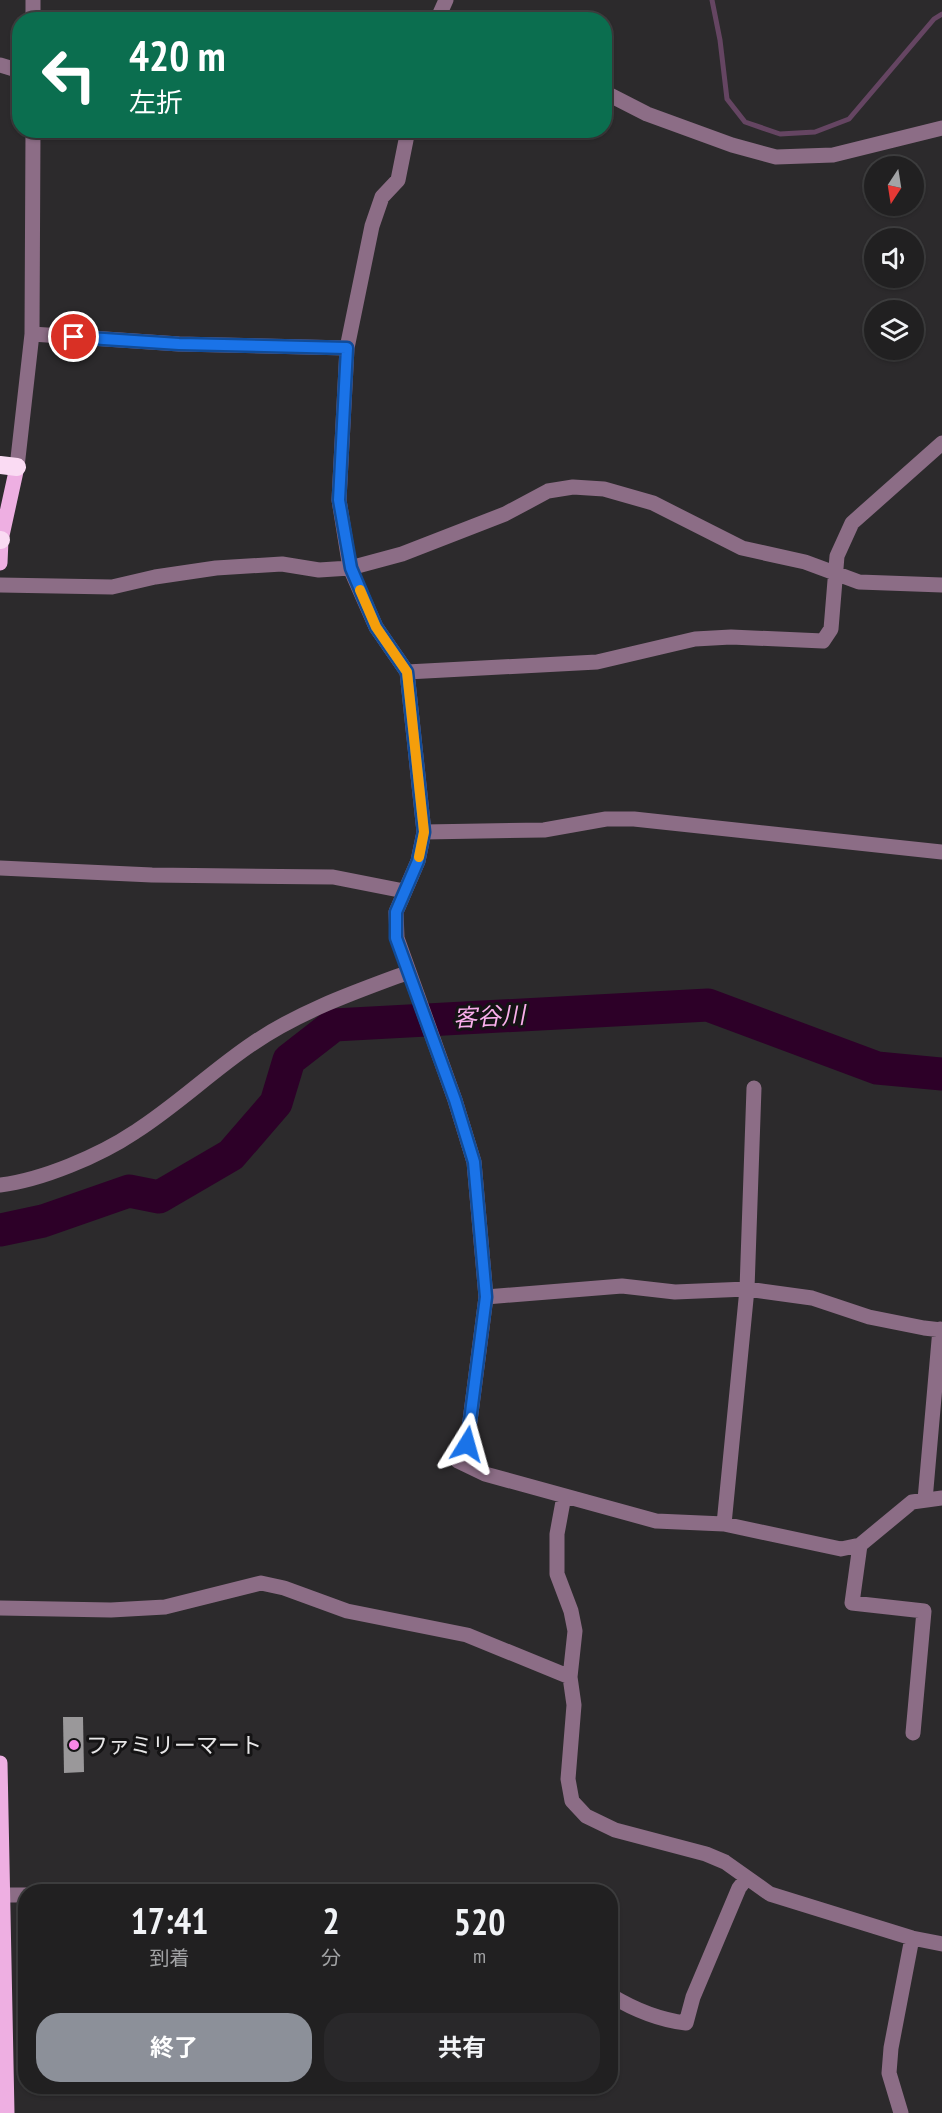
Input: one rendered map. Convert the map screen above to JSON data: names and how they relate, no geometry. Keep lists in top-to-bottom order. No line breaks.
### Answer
{"water":["客谷川"],"places":["ファミリーマート"],"north":"bottom","page":{"turn":["420 m","左折"],"eta":["17:41","到着","2","分","520","m"],"buttons":["終了","共有"]}}
